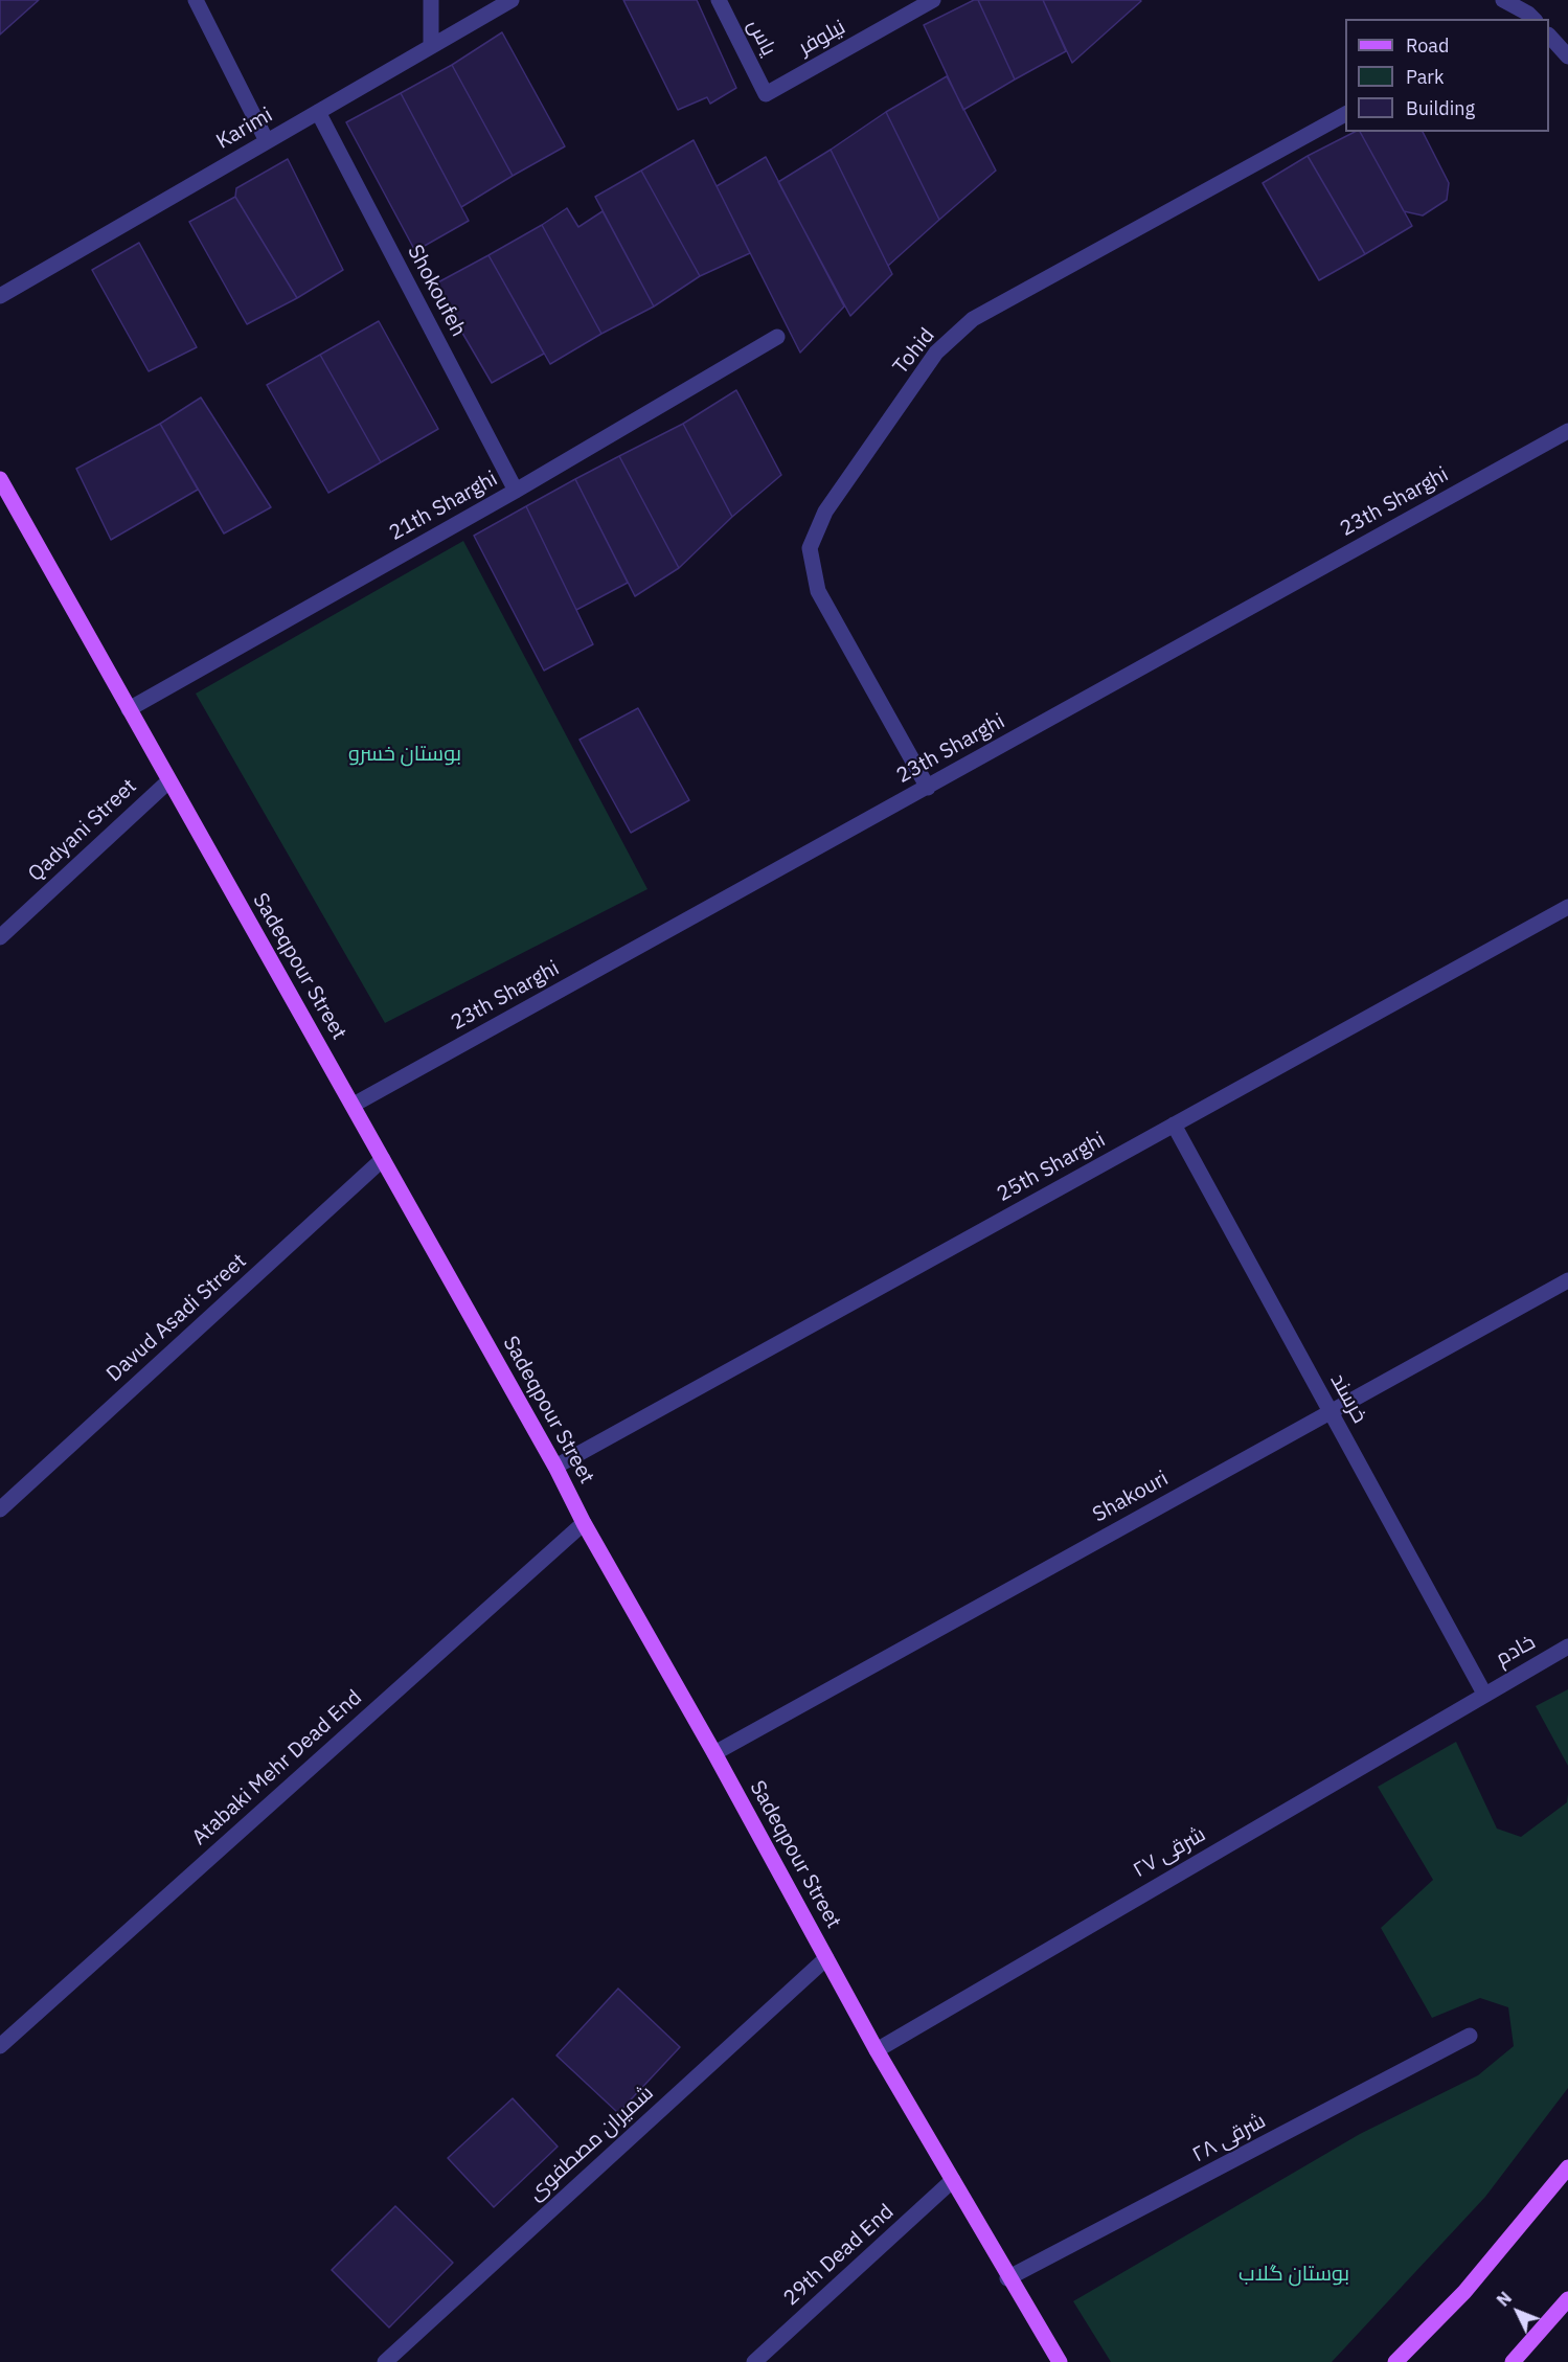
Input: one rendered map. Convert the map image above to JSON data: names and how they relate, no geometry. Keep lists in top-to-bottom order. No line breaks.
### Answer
{"streets":{"main road":["Sadeqpour Street"],"street":["یاس","نیلوفر","Karimi","Shokoufeh","Tohid","23th Sharghi","21th Sharghi","Qadyani Street","25th Sharghi","Davud Asadi Street","خرسند","Shakouri","خادم","Atabaki Mehr Dead End","۲۷ شرقی","۲۸ شرقی","شمیران مصطفوی","29th Dead End"]},"crossings":[["یاس","نیلوفر"],["Karimi","Shokoufeh"],["Shokoufeh","21th Sharghi"],["Tohid","23th Sharghi"],["23th Sharghi","Sadeqpour Street"],["21th Sharghi","Sadeqpour Street"],["Qadyani Street","Sadeqpour Street"],["Sadeqpour Street","25th Sharghi"],["Sadeqpour Street","Davud Asadi Street"],["Sadeqpour Street","Shakouri"],["Sadeqpour Street","Atabaki Mehr Dead End"],["Sadeqpour Street","۲۷ شرقی"],["Sadeqpour Street","۲۸ شرقی"],["Sadeqpour Street","شمیران مصطفوی"],["Sadeqpour Street","29th Dead End"],["25th Sharghi","خرسند"],["خرسند","Shakouri"],["خرسند","خادم"],["خرسند","۲۷ شرقی"],["خادم","۲۷ شرقی"]],"parks":["بوستان خسرو","بوستان گلاب"],"legend":["Road","Park","Building"],"north":"top left"}
